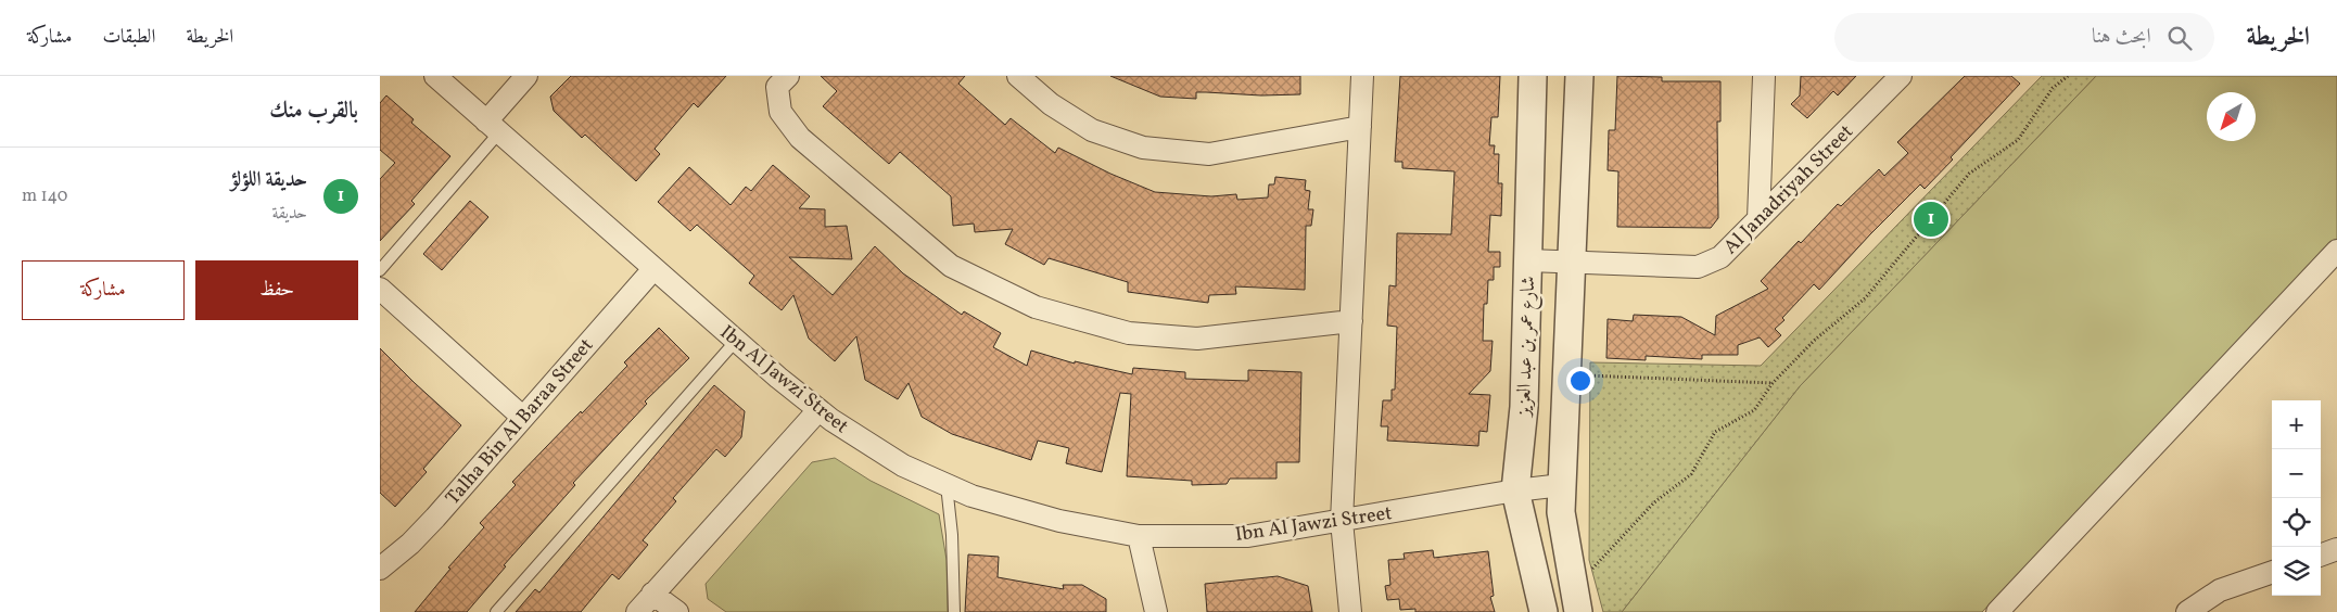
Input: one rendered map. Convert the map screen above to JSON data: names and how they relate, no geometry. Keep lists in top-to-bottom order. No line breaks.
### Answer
{"streets":{"street":["Al Janadriyah Street","شارع عمر بن عبد العزيز","Ibn Al Jawzi Street","Talha Bin Al Baraa Street"]},"crossings":[["Al Janadriyah Street","شارع عمر بن عبد العزيز"],["شارع عمر بن عبد العزيز","Ibn Al Jawzi Street"],["Ibn Al Jawzi Street","Talha Bin Al Baraa Street"]],"north":"bottom left","page":{"header":"الخريطة","search":"ابحث هنا","nav":["الخريطة","الطبقات","مشاركة"],"heading":"بالقرب منك","list":[{"mark":"1","name":"حديقة اللؤلؤ","note":"حديقة","value":"140 m"}],"pins":"1","buttons":["حفظ","مشاركة"],"map_buttons":["+","−"]}}
